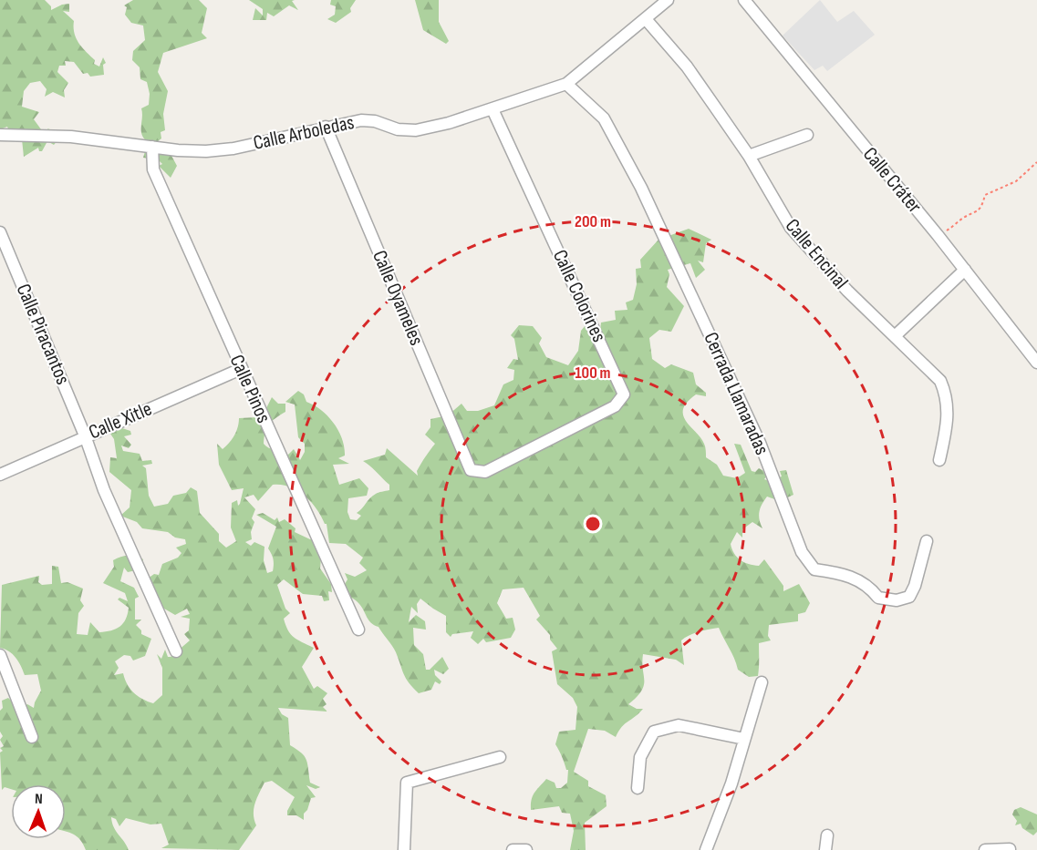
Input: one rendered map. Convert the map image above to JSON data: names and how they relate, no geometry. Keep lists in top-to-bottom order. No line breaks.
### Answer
{"streets":{"street":["Calle Arboledas","Calle Cráter","Calle Encinal","Calle Colorines","Calle Oyameles","Calle Piracantos","Calle Pinos","Cerrada Llamaradas","Calle Xitle"]},"crossings":[["Calle Arboledas","Calle Encinal"],["Calle Arboledas","Calle Colorines"],["Calle Arboledas","Calle Oyameles"],["Calle Arboledas","Calle Pinos"],["Calle Arboledas","Cerrada Llamaradas"],["Calle Colorines","Calle Oyameles"],["Calle Piracantos","Calle Xitle"],["Calle Pinos","Calle Xitle"]],"north":"top","rings":["200 m","100 m"]}
